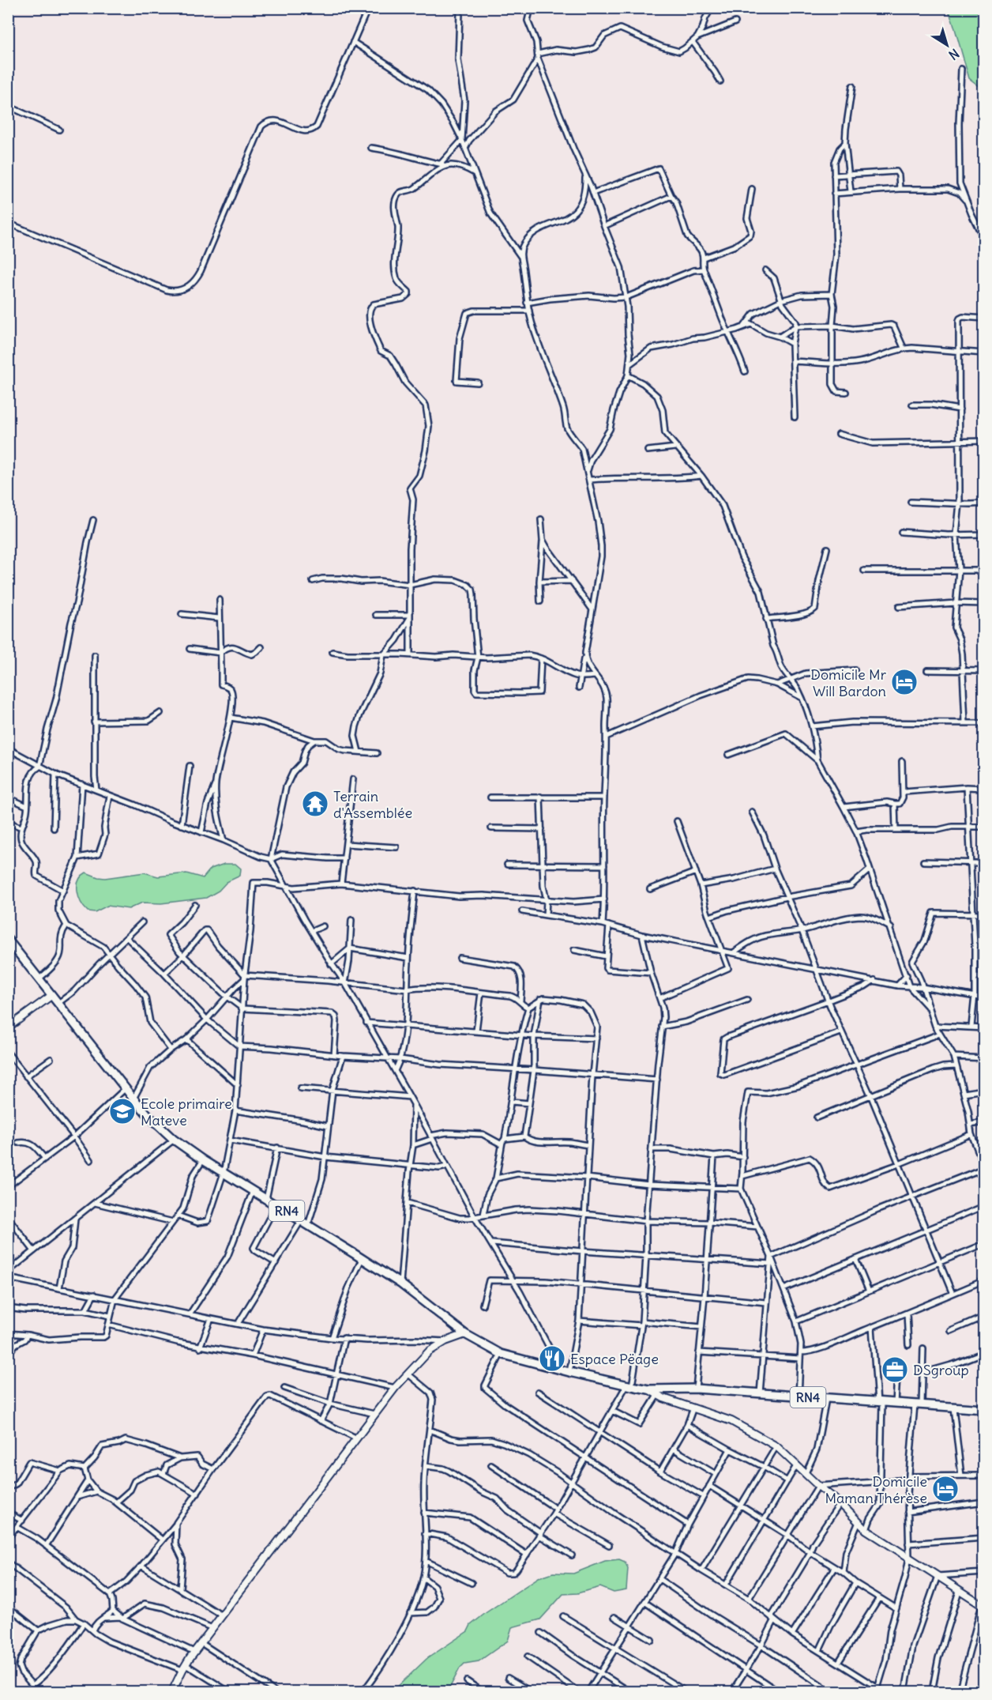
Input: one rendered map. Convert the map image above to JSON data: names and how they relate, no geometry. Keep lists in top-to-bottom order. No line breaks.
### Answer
{"streets":{"highway":["RN4"]},"places":{"hotel":["Domicile Mr Will Bardon","Domicile Maman Thérèse"],"temple":["Terrain d'Assemblée"],"school or university":["Ecole primaire Mateve"],"restaurant":["Espace Pëage"],"office":["DSgroup"]},"north":"bottom right"}
